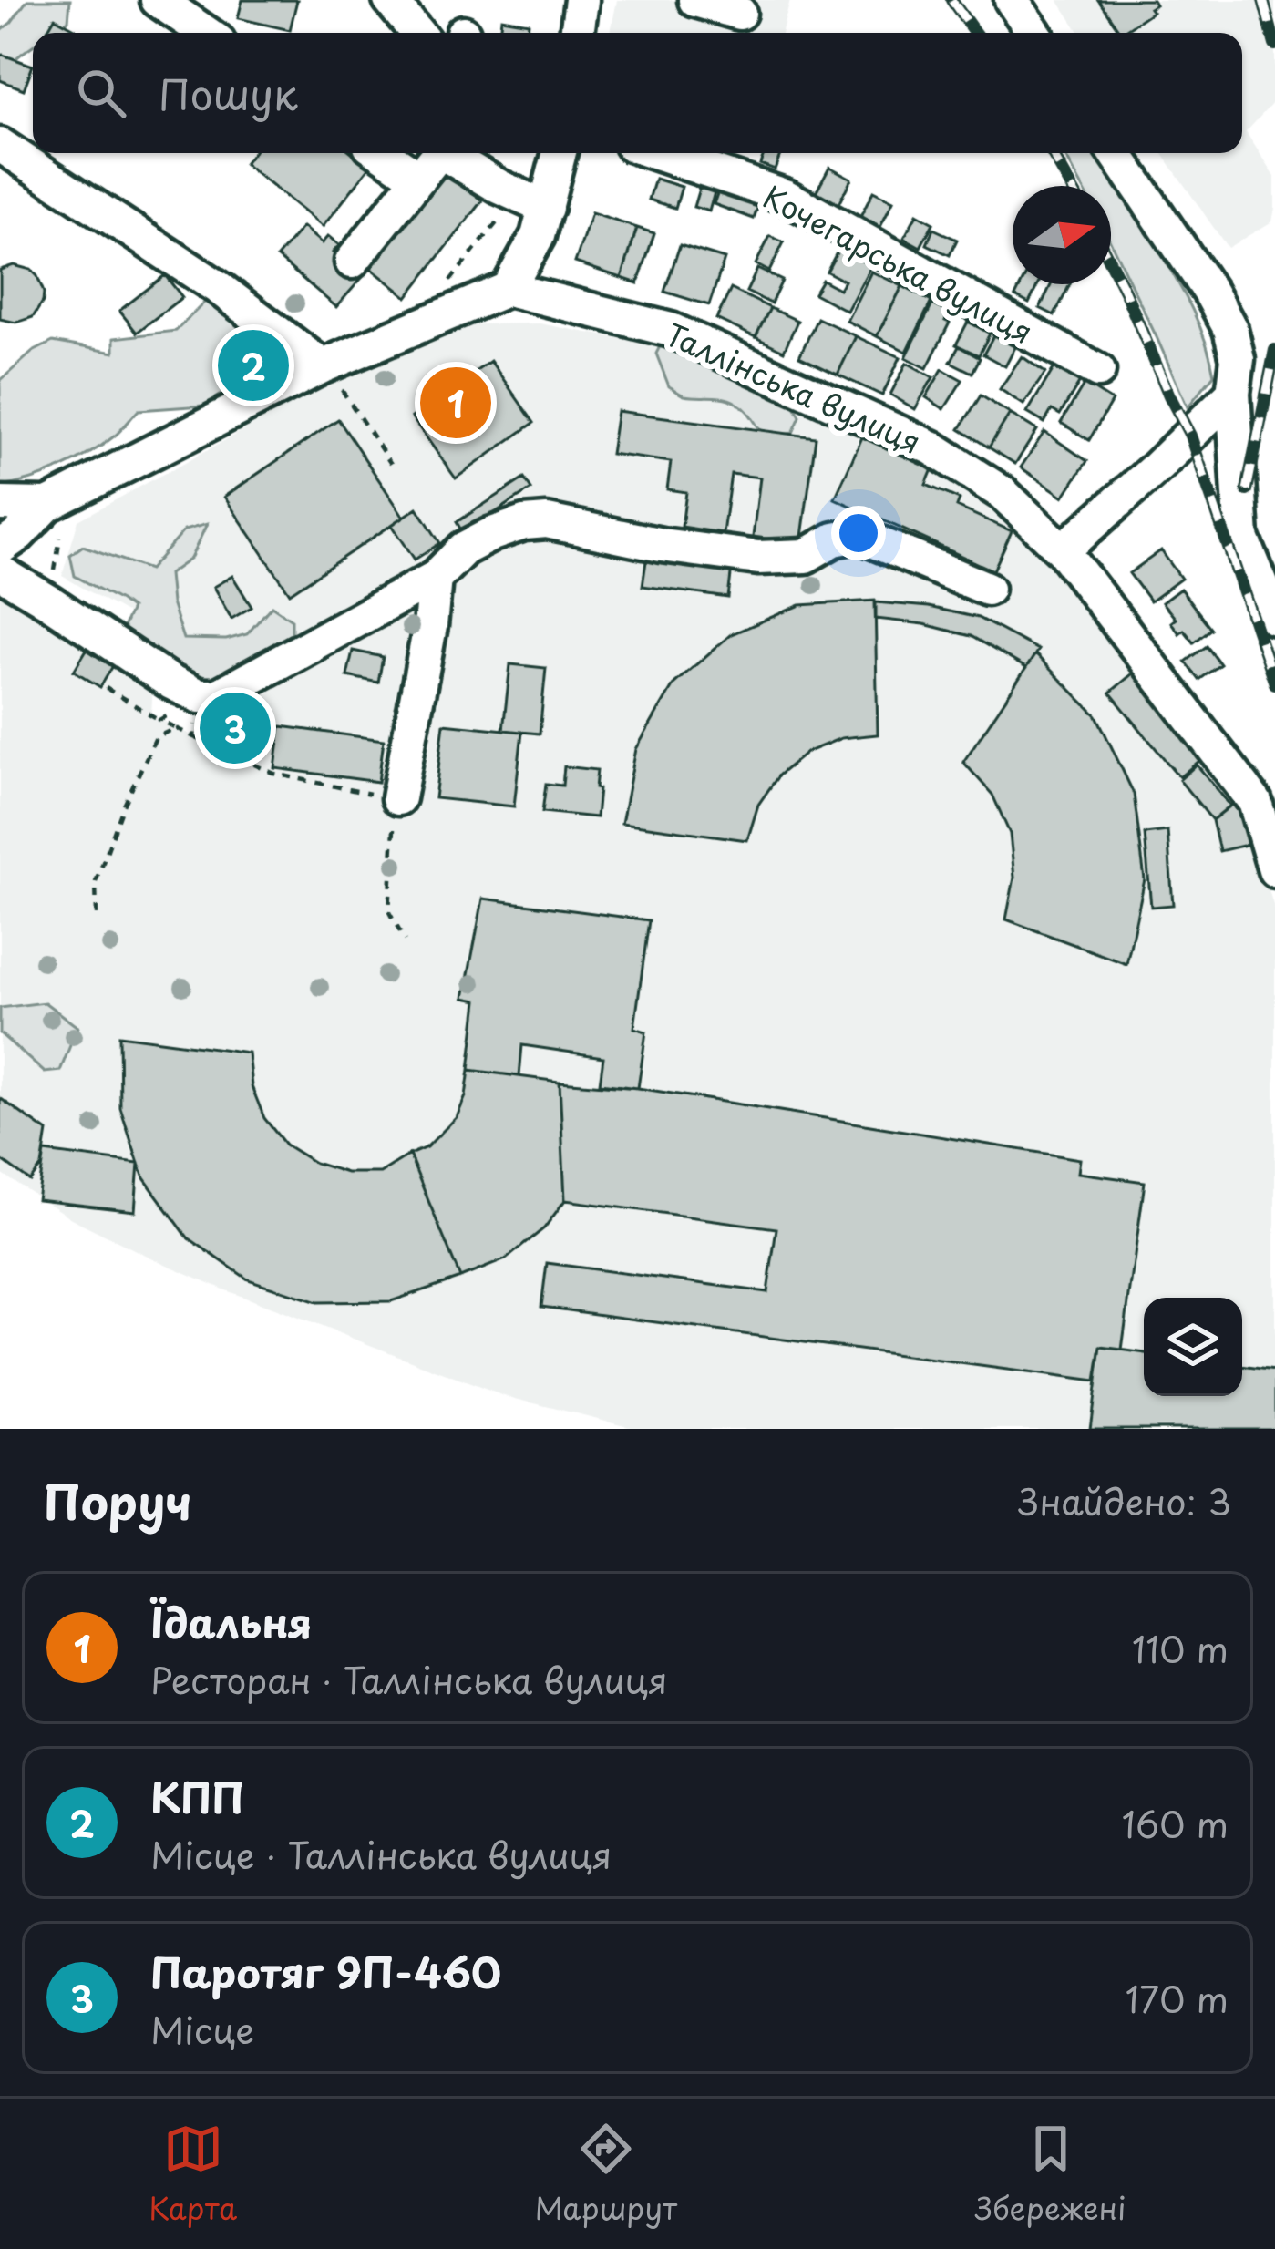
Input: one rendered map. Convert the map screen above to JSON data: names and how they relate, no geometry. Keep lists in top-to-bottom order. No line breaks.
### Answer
{"streets":{"street":["Кочегарська вулиця","Таллінська вулиця"]},"north":"right","page":{"search":"Пошук","pins":["2","1","3"],"heading":["Поруч","Знайдено: 3"],"list":[{"mark":"1","name":"Їдальня","note":"Ресторан · Таллінська вулиця","value":"110 m"},{"mark":"2","name":"КПП","note":"Місце · Таллінська вулиця","value":"160 m"},{"mark":"3","name":"Паротяг 9П-460","note":"Місце","value":"170 m"}],"nav":["Карта","Маршрут","Збережені"]}}
